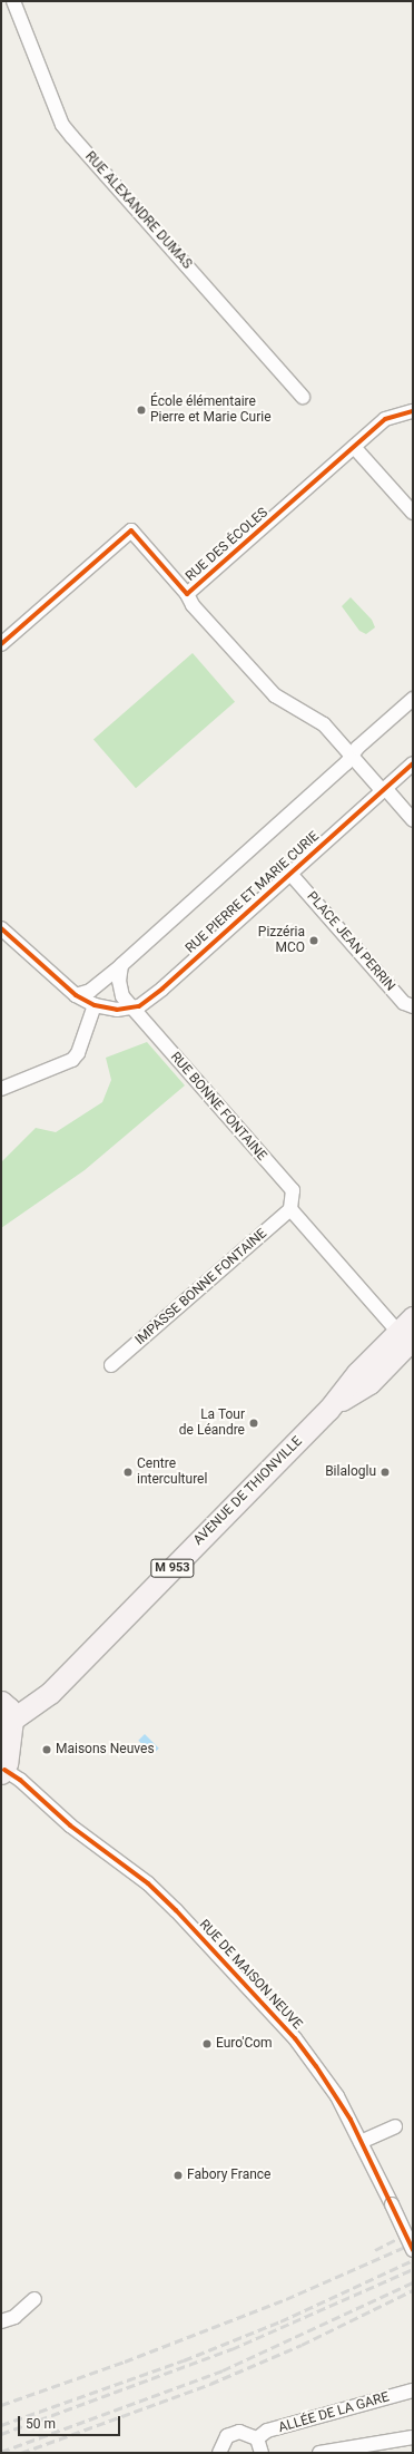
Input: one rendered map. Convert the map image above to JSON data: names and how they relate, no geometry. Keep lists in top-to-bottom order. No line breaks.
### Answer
{"streets":{"main road":["AVENUE DE THIONVILLE","M 953"],"street":["RUE ALEXANDRE DUMAS","RUE DES ÉCOLES","RUE PIERRE ET MARIE CURIE","PLACE JEAN PERRIN","RUE BONNE FONTAINE","IMPASSE BONNE FONTAINE","RUE DE MAISON NEUVE","ALLÉE DE LA GARE"]},"crossings":[["RUE PIERRE ET MARIE CURIE","PLACE JEAN PERRIN"],["RUE PIERRE ET MARIE CURIE","RUE BONNE FONTAINE"],["RUE BONNE FONTAINE","IMPASSE BONNE FONTAINE"]],"places":["École élémentaire Pierre et Marie Curie","Pizzéria MCO","La Tour de Léandre","Centre interculturel","Bilaloglu","Maisons Neuves","Euro'Com","Fabory France"],"scale_bar":"50 m"}
